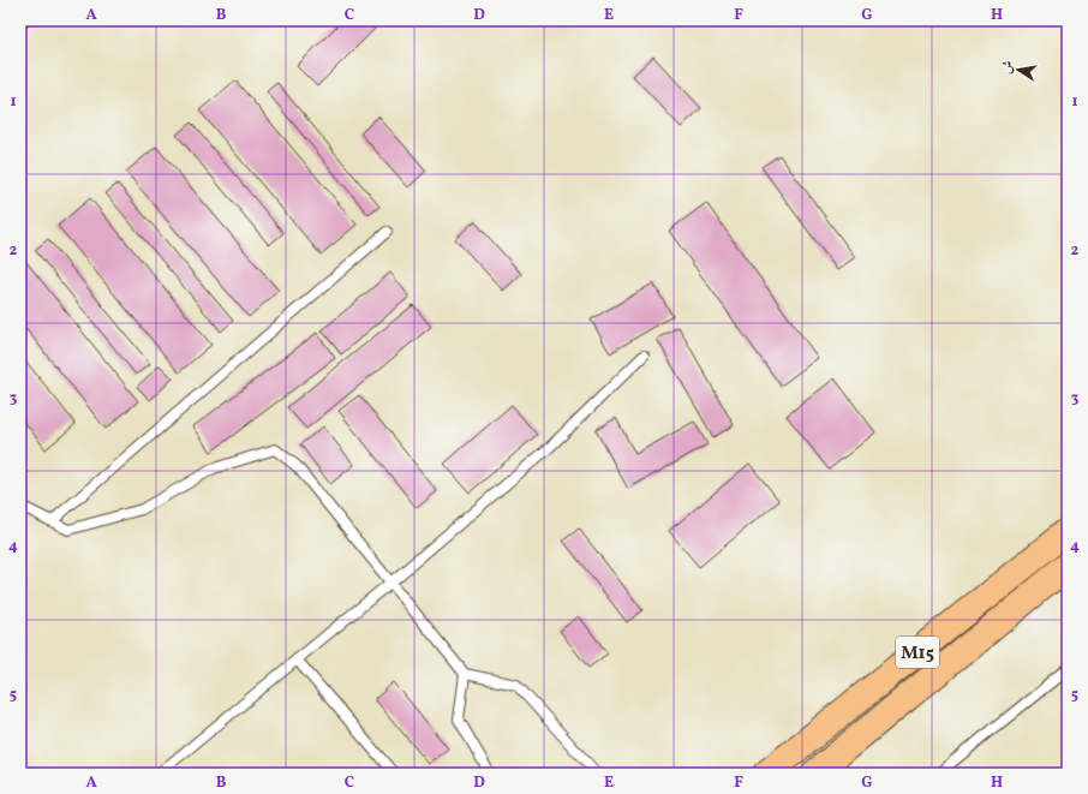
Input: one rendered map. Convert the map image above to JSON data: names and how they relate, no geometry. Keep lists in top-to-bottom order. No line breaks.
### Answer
{"streets":{"highway":["M15"]},"north":"left","grid":{"columns":["A","B","C","D","E","F","G","H"],"rows":["1","2","3","4","5"]}}
